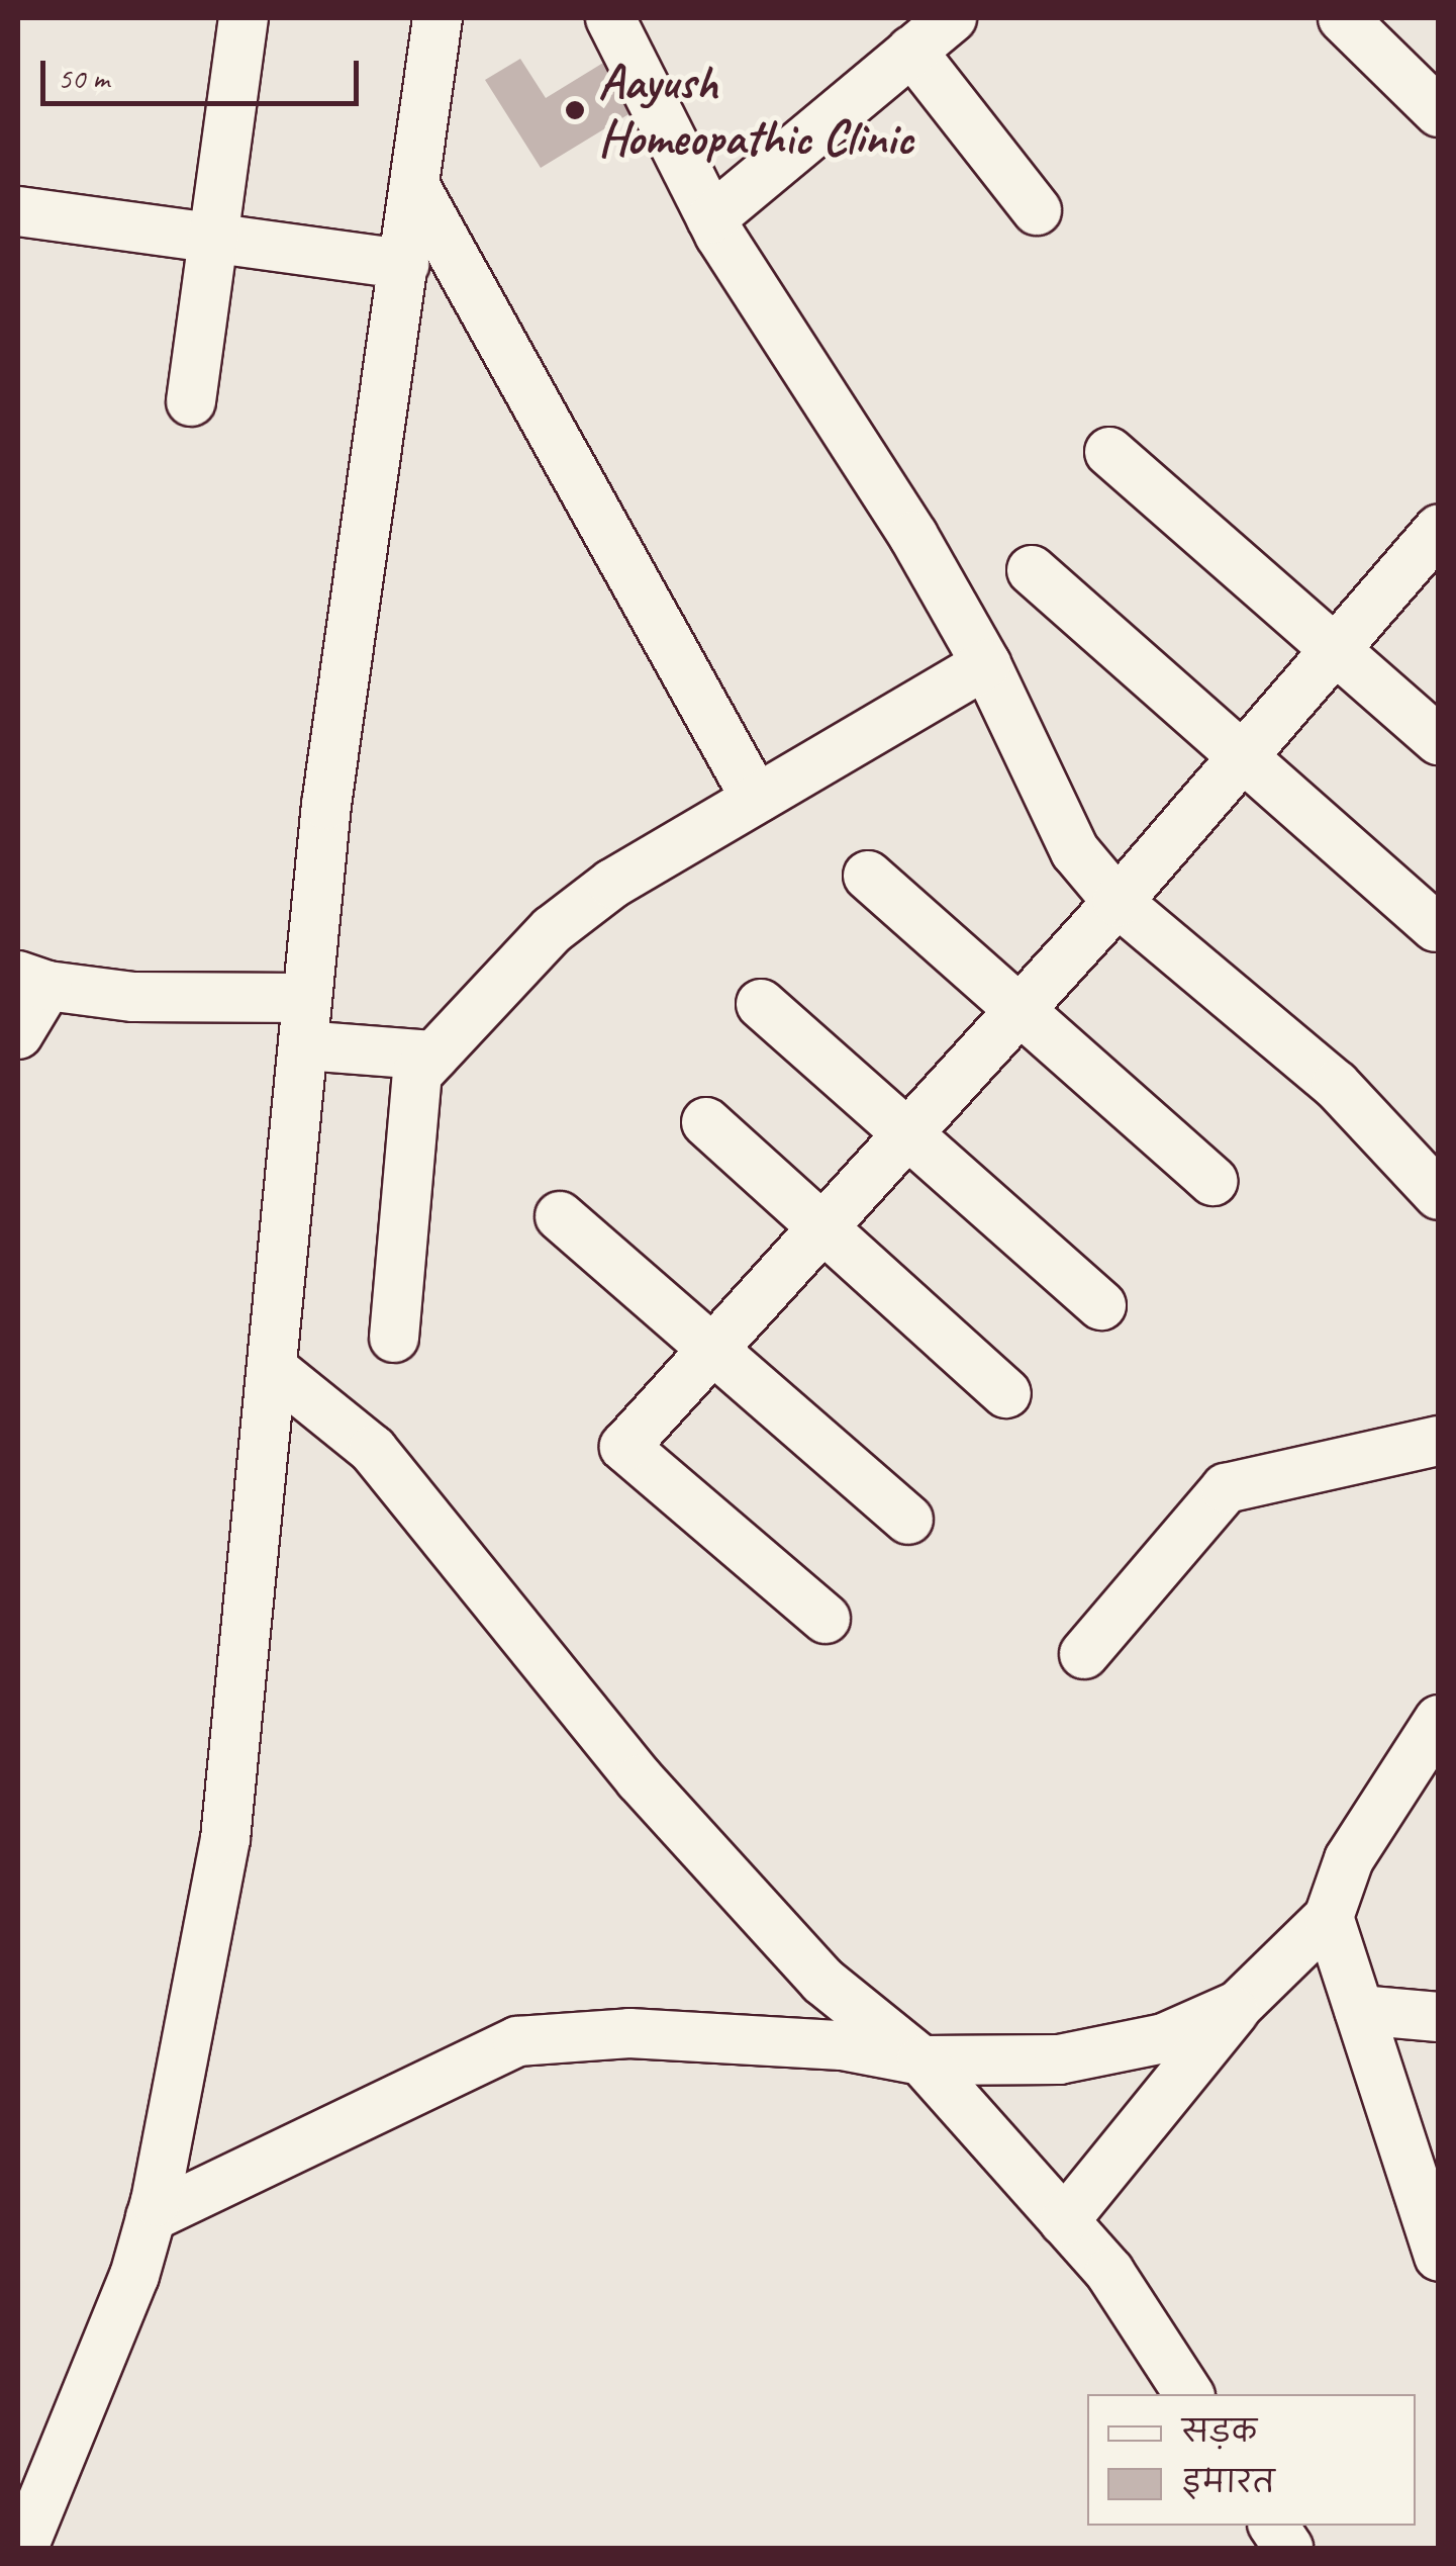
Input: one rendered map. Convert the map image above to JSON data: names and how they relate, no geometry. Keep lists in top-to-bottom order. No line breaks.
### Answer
{"places":["Aayush Homeopathic Clinic"],"legend":["सड़क","इमारत"],"scale_bar":"50 m"}
